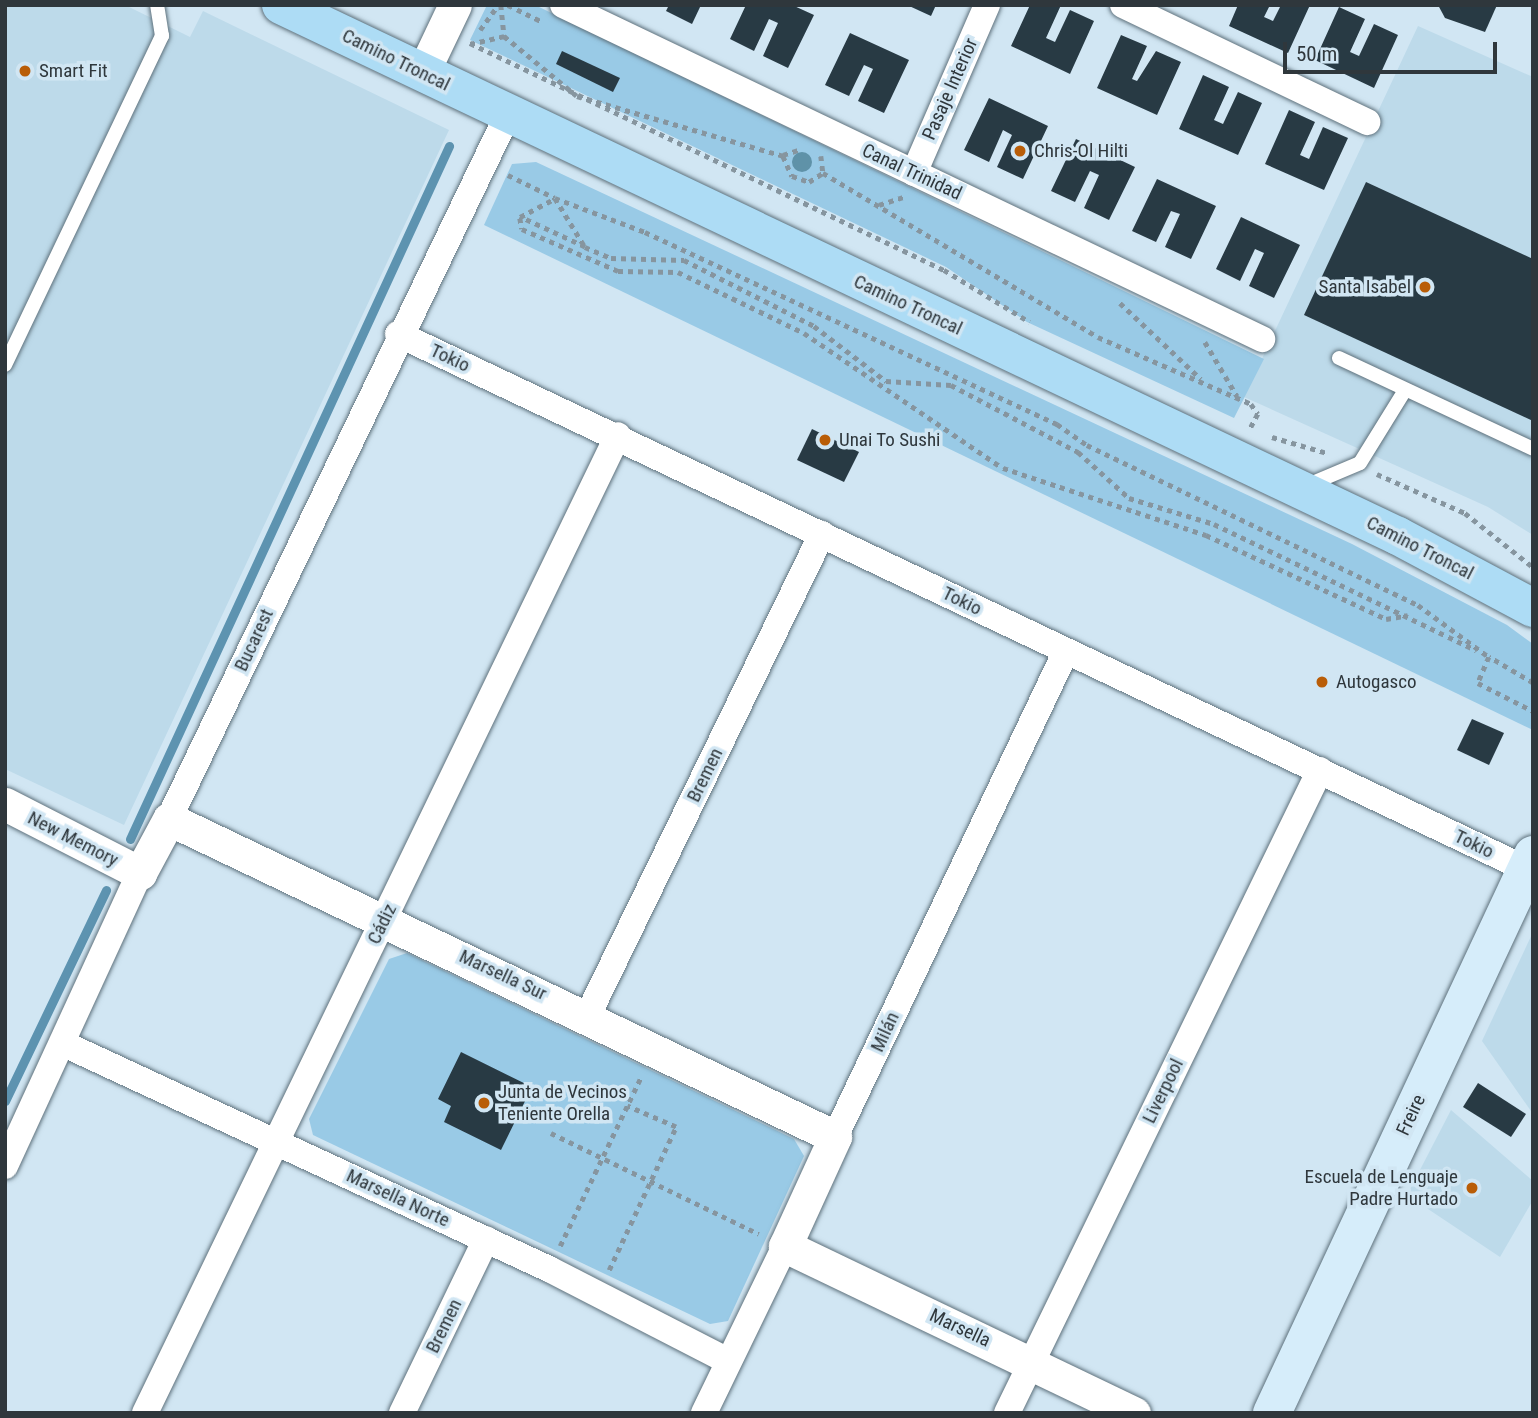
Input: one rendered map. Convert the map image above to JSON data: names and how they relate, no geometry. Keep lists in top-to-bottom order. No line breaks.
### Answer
{"streets":{"main road":["Camino Troncal","Freire"],"street":["Pasaje Interior","Canal Trinidad","Tokio","Bucarest","Bremen","New Memory","Cádiz","Marsella Sur","Milán","Liverpool","Marsella Norte","Marsella"]},"crossings":[["Camino Troncal","Bucarest"],["Pasaje Interior","Canal Trinidad"],["Tokio","Bucarest"],["Tokio","Bremen"],["Tokio","Cádiz"],["Tokio","Milán"],["Tokio","Liverpool"],["Tokio","Freire"],["Bucarest","New Memory"],["Bucarest","Marsella Sur"],["Bucarest","Marsella Norte"],["Bremen","Marsella Sur"],["Bremen","Marsella Norte"],["Cádiz","Marsella Sur"],["Cádiz","Marsella Norte"],["Marsella Sur","Milán"],["Milán","Marsella Norte"],["Milán","Marsella"],["Liverpool","Marsella"]],"places":["Smart Fit","Chris-Ol Hilti","Santa Isabel","Unai To Sushi","Autogasco","Junta de Vecinos Teniente Orella","Escuela de Lenguaje Padre Hurtado"],"scale_bar":"50 m"}
